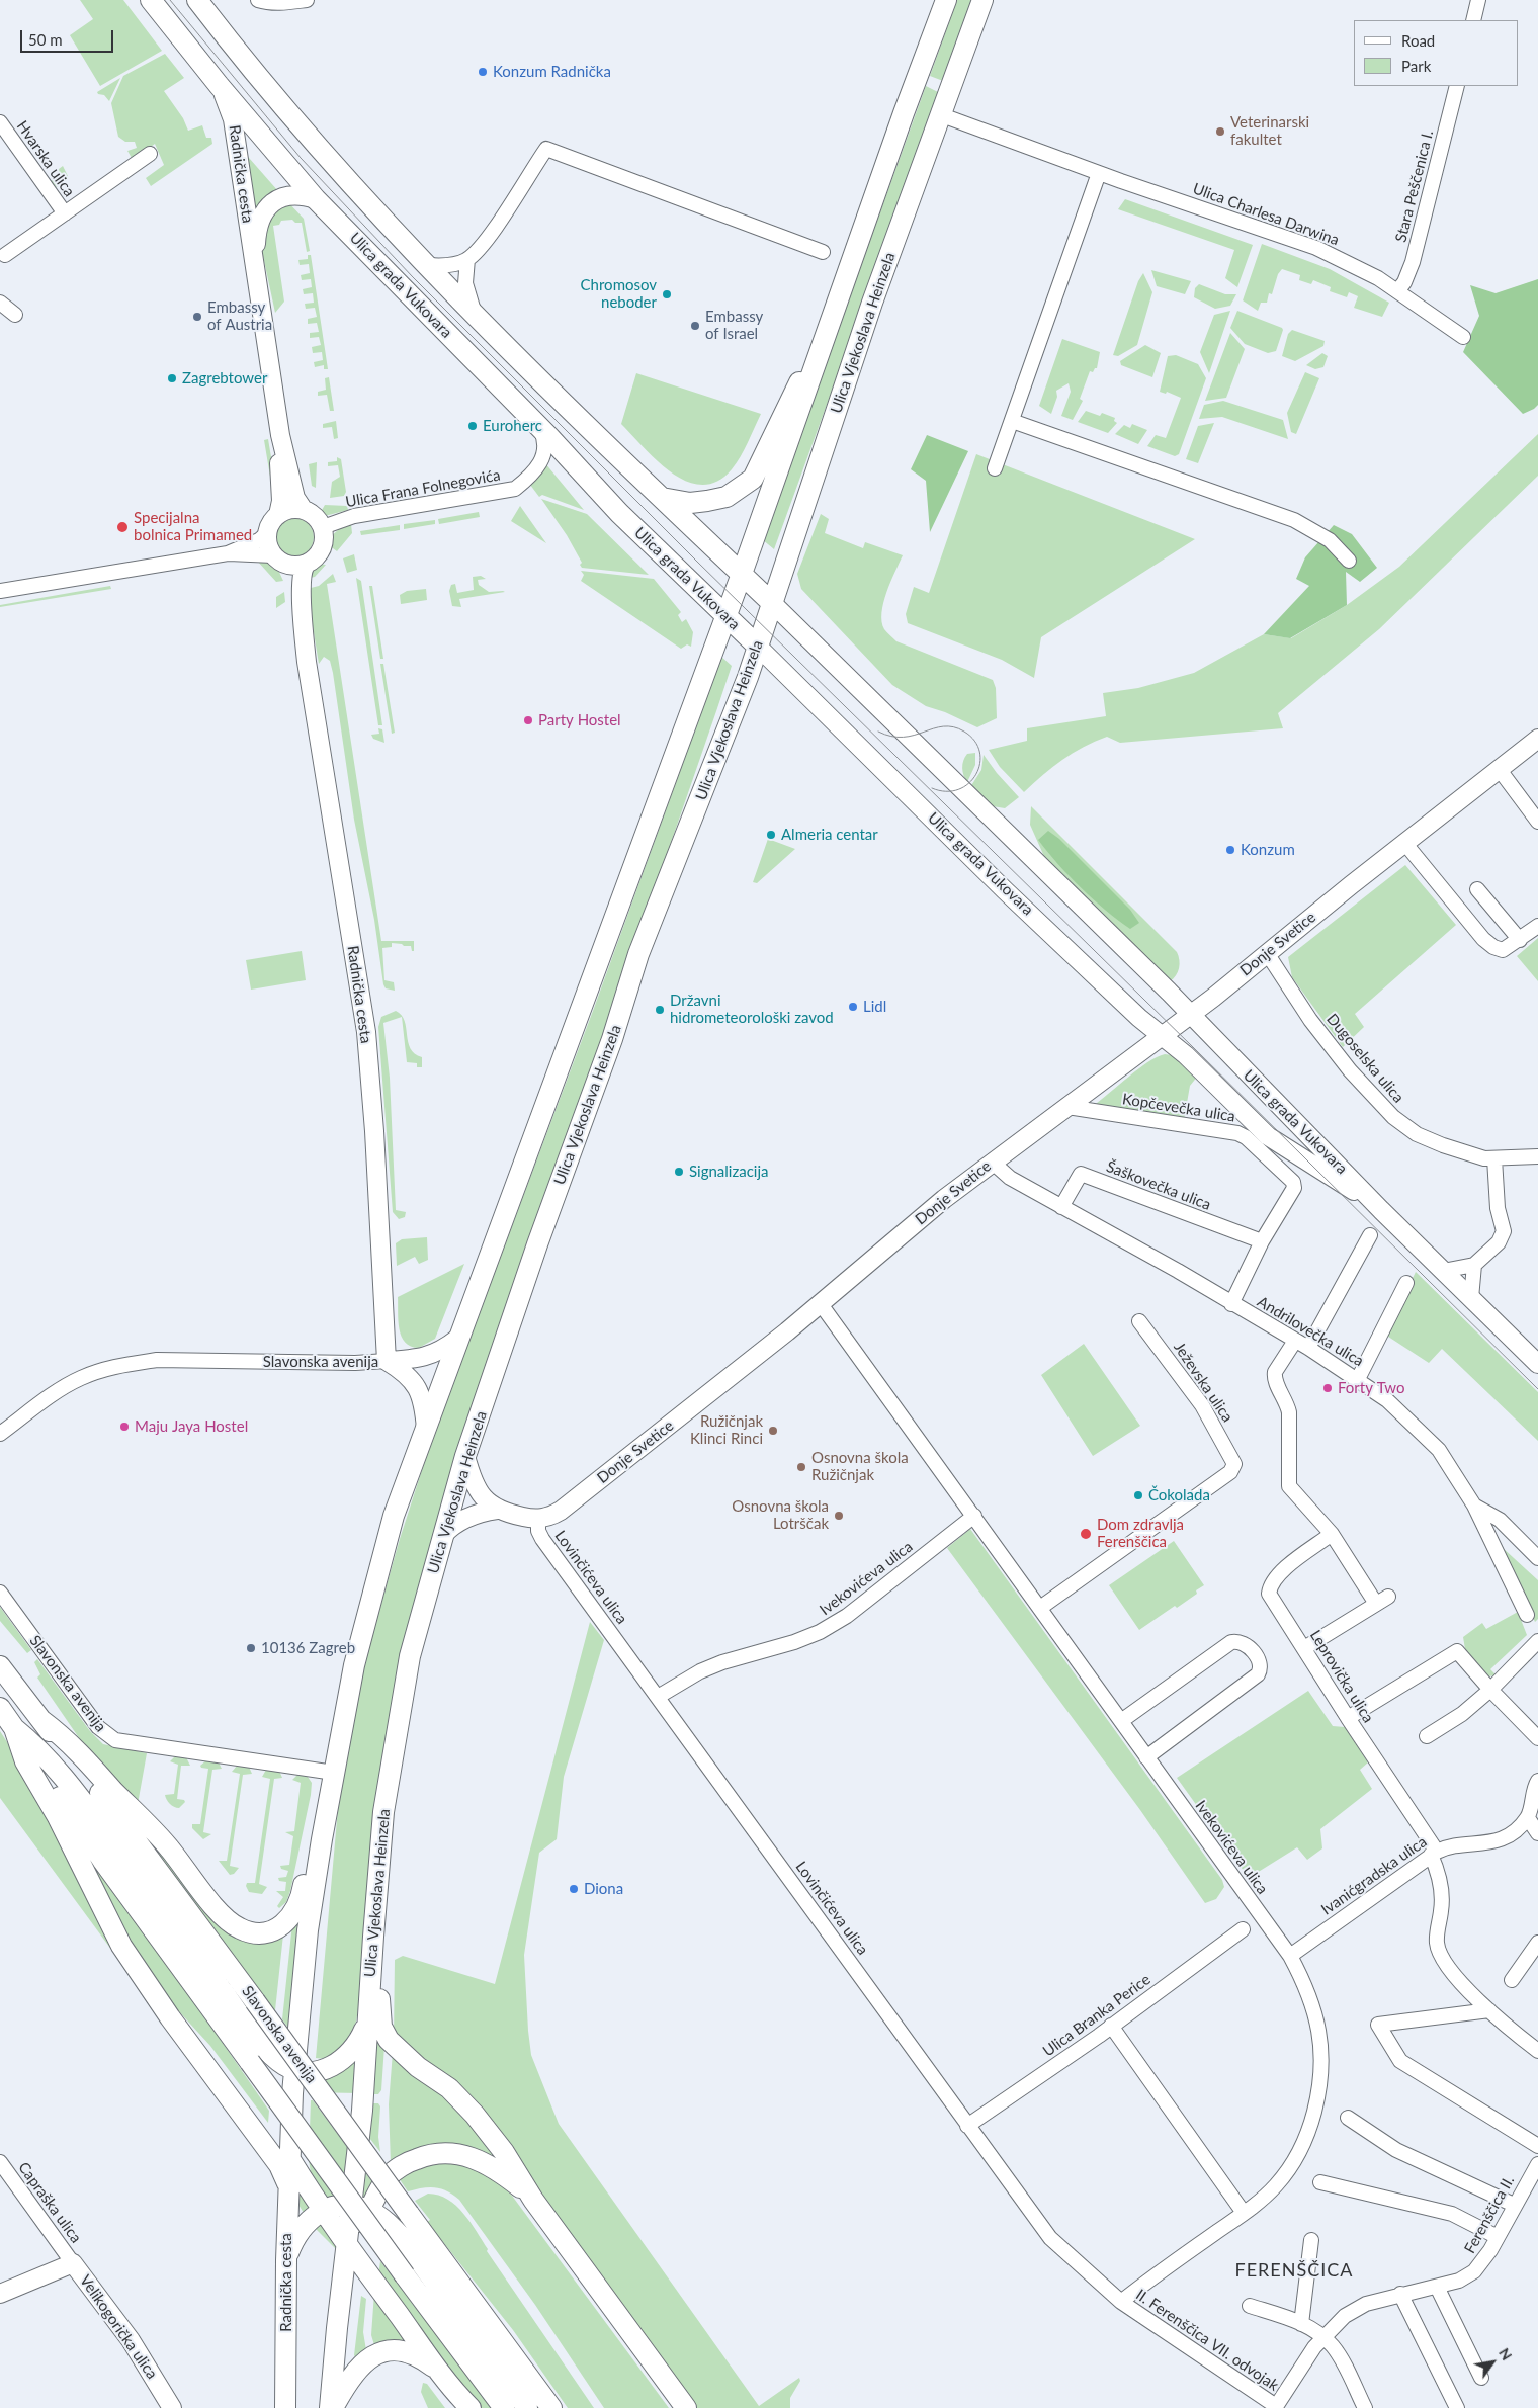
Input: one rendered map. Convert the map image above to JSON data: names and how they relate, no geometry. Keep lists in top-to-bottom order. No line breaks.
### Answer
{"streets":{"main road":["Radnička cesta","Ulica grada Vukovara","Ulica Vjekoslava Heinzela","Slavonska avenija"],"street":["Hvarska ulica","Stara Peščenica I.","Ulica Charlesa Darwina","Ulica Frana Folnegovića","Donje Svetice","Dugoselska ulica","Kopčevečka ulica","Šaškovečka ulica","Andrilovečka ulica","Ježevska ulica","Lovinčićeva ulica","Ivekovićeva ulica","Leprovička ulica","Ivanićgradska ulica","Ulica Branka Perice","Capraška ulica","Ferenščica II.","Velikogorička ulica","II. Ferenščica VII. odvojak"]},"crossings":[["Radnička cesta","Ulica grada Vukovara"],["Radnička cesta","Ulica Frana Folnegovića"],["Radnička cesta","Slavonska avenija"],["Stara Peščenica I.","Ulica Charlesa Darwina"],["Ulica Charlesa Darwina","Ulica Vjekoslava Heinzela"],["Ulica grada Vukovara","Ulica Vjekoslava Heinzela"],["Ulica grada Vukovara","Ulica Frana Folnegovića"],["Ulica grada Vukovara","Donje Svetice"],["Donje Svetice","Dugoselska ulica"],["Donje Svetice","Kopčevečka ulica"],["Donje Svetice","Andrilovečka ulica"],["Donje Svetice","Lovinčićeva ulica"],["Donje Svetice","Ivekovićeva ulica"],["Kopčevečka ulica","Šaškovečka ulica"],["Šaškovečka ulica","Andrilovečka ulica"],["Ježevska ulica","Ivekovićeva ulica"],["Lovinčićeva ulica","Ivekovićeva ulica"],["Lovinčićeva ulica","Ulica Branka Perice"],["Lovinčićeva ulica","II. Ferenščica VII. odvojak"],["Ivekovićeva ulica","Ivanićgradska ulica"],["Ivekovićeva ulica","II. Ferenščica VII. odvojak"],["Leprovička ulica","Ivanićgradska ulica"],["Capraška ulica","Velikogorička ulica"],["Ferenščica II.","II. Ferenščica VII. odvojak"]],"districts":["FERENŠČICA"],"places":["Konzum Radnička","Veterinarski fakultet","Chromosov neboder","Embassy of Austria","Embassy of Israel","Zagrebtower","Euroherc","Specijalna bolnica Primamed","Party Hostel","Almeria centar","Konzum","Lidl","Državni hidrometeorološki zavod","Signalizacija","Forty Two","Maju Jaya Hostel","Ružičnjak Klinci Rinci","Osnovna škola Ružičnjak","Čokolada","Osnovna škola Lotrščak","Dom zdravlja Ferenščica","10136 Zagreb","Diona"],"legend":["Road","Park"],"scale_bar":"50 m","north":"top right"}
